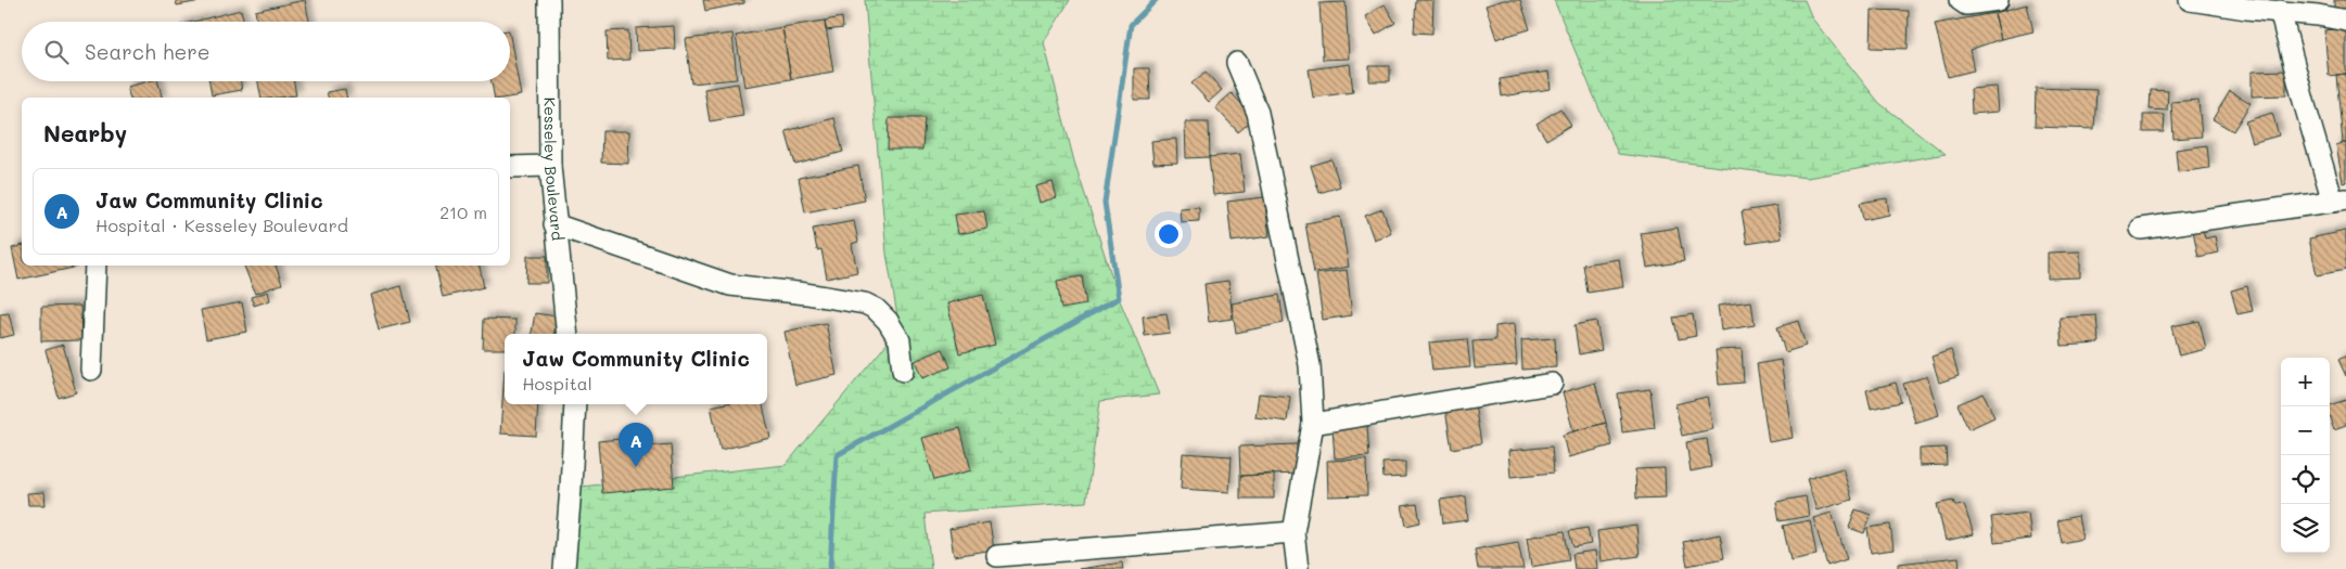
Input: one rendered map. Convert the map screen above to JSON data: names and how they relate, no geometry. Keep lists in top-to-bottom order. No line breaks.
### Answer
{"streets":{"street":["Kesseley Boulevard"]},"page":{"search":"Search here","heading":"Nearby","list":[{"mark":"A","name":"Jaw Community Clinic","note":"Hospital · Kesseley Boulevard","value":"210 m"}],"popup":["Jaw Community Clinic","Hospital"],"map_buttons":["+","−"],"pins":"A"}}
